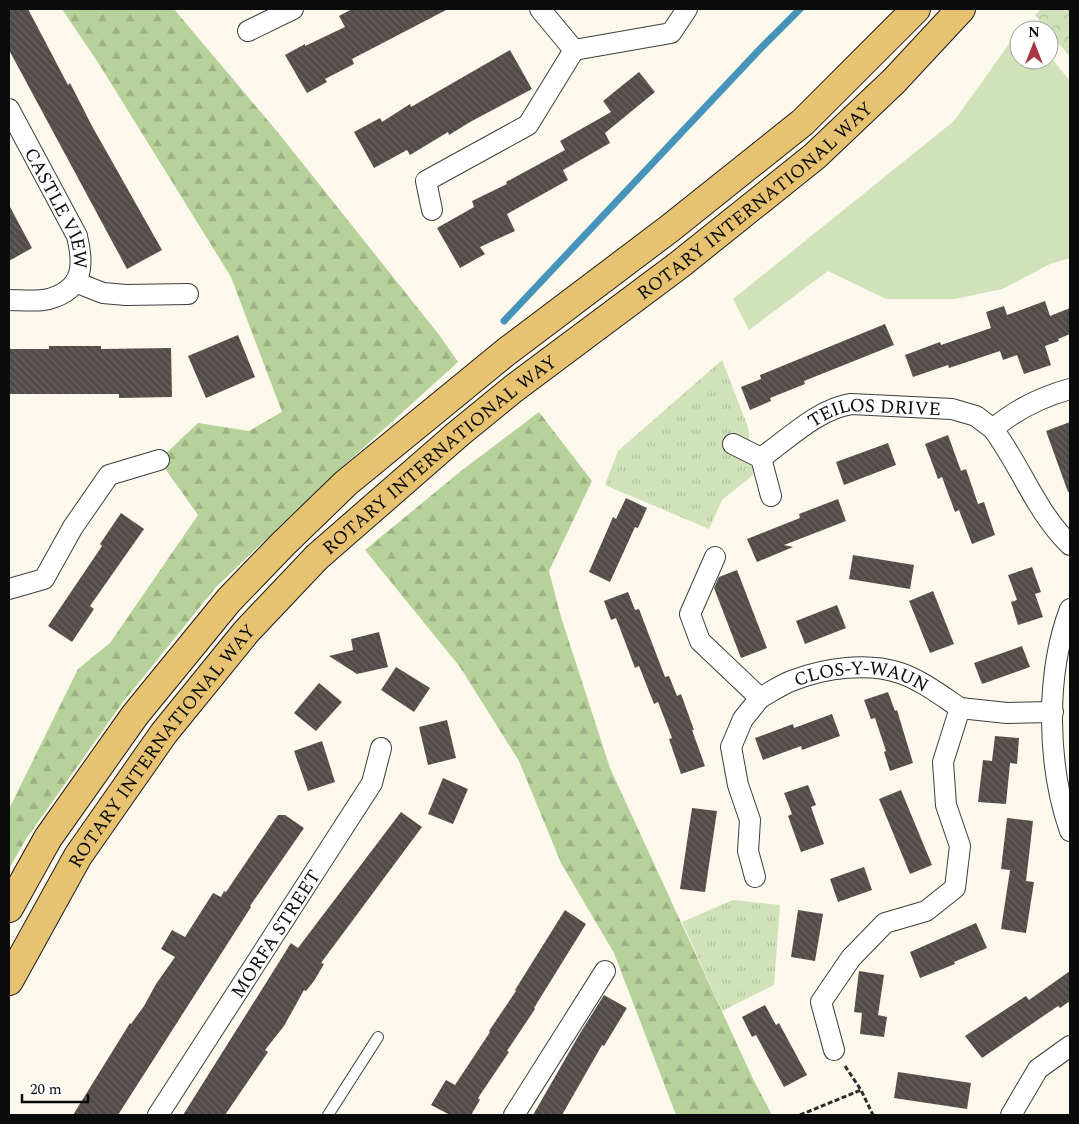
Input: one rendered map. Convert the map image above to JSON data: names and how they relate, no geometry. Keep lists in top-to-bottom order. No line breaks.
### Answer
{"streets":{"main road":["ROTARY INTERNATIONAL WAY"],"street":["CASTLE VIEW","TEILOS DRIVE","CLOS-Y-WAUN","MORFA STREET"]},"scale_bar":"20 m","north":"top"}
